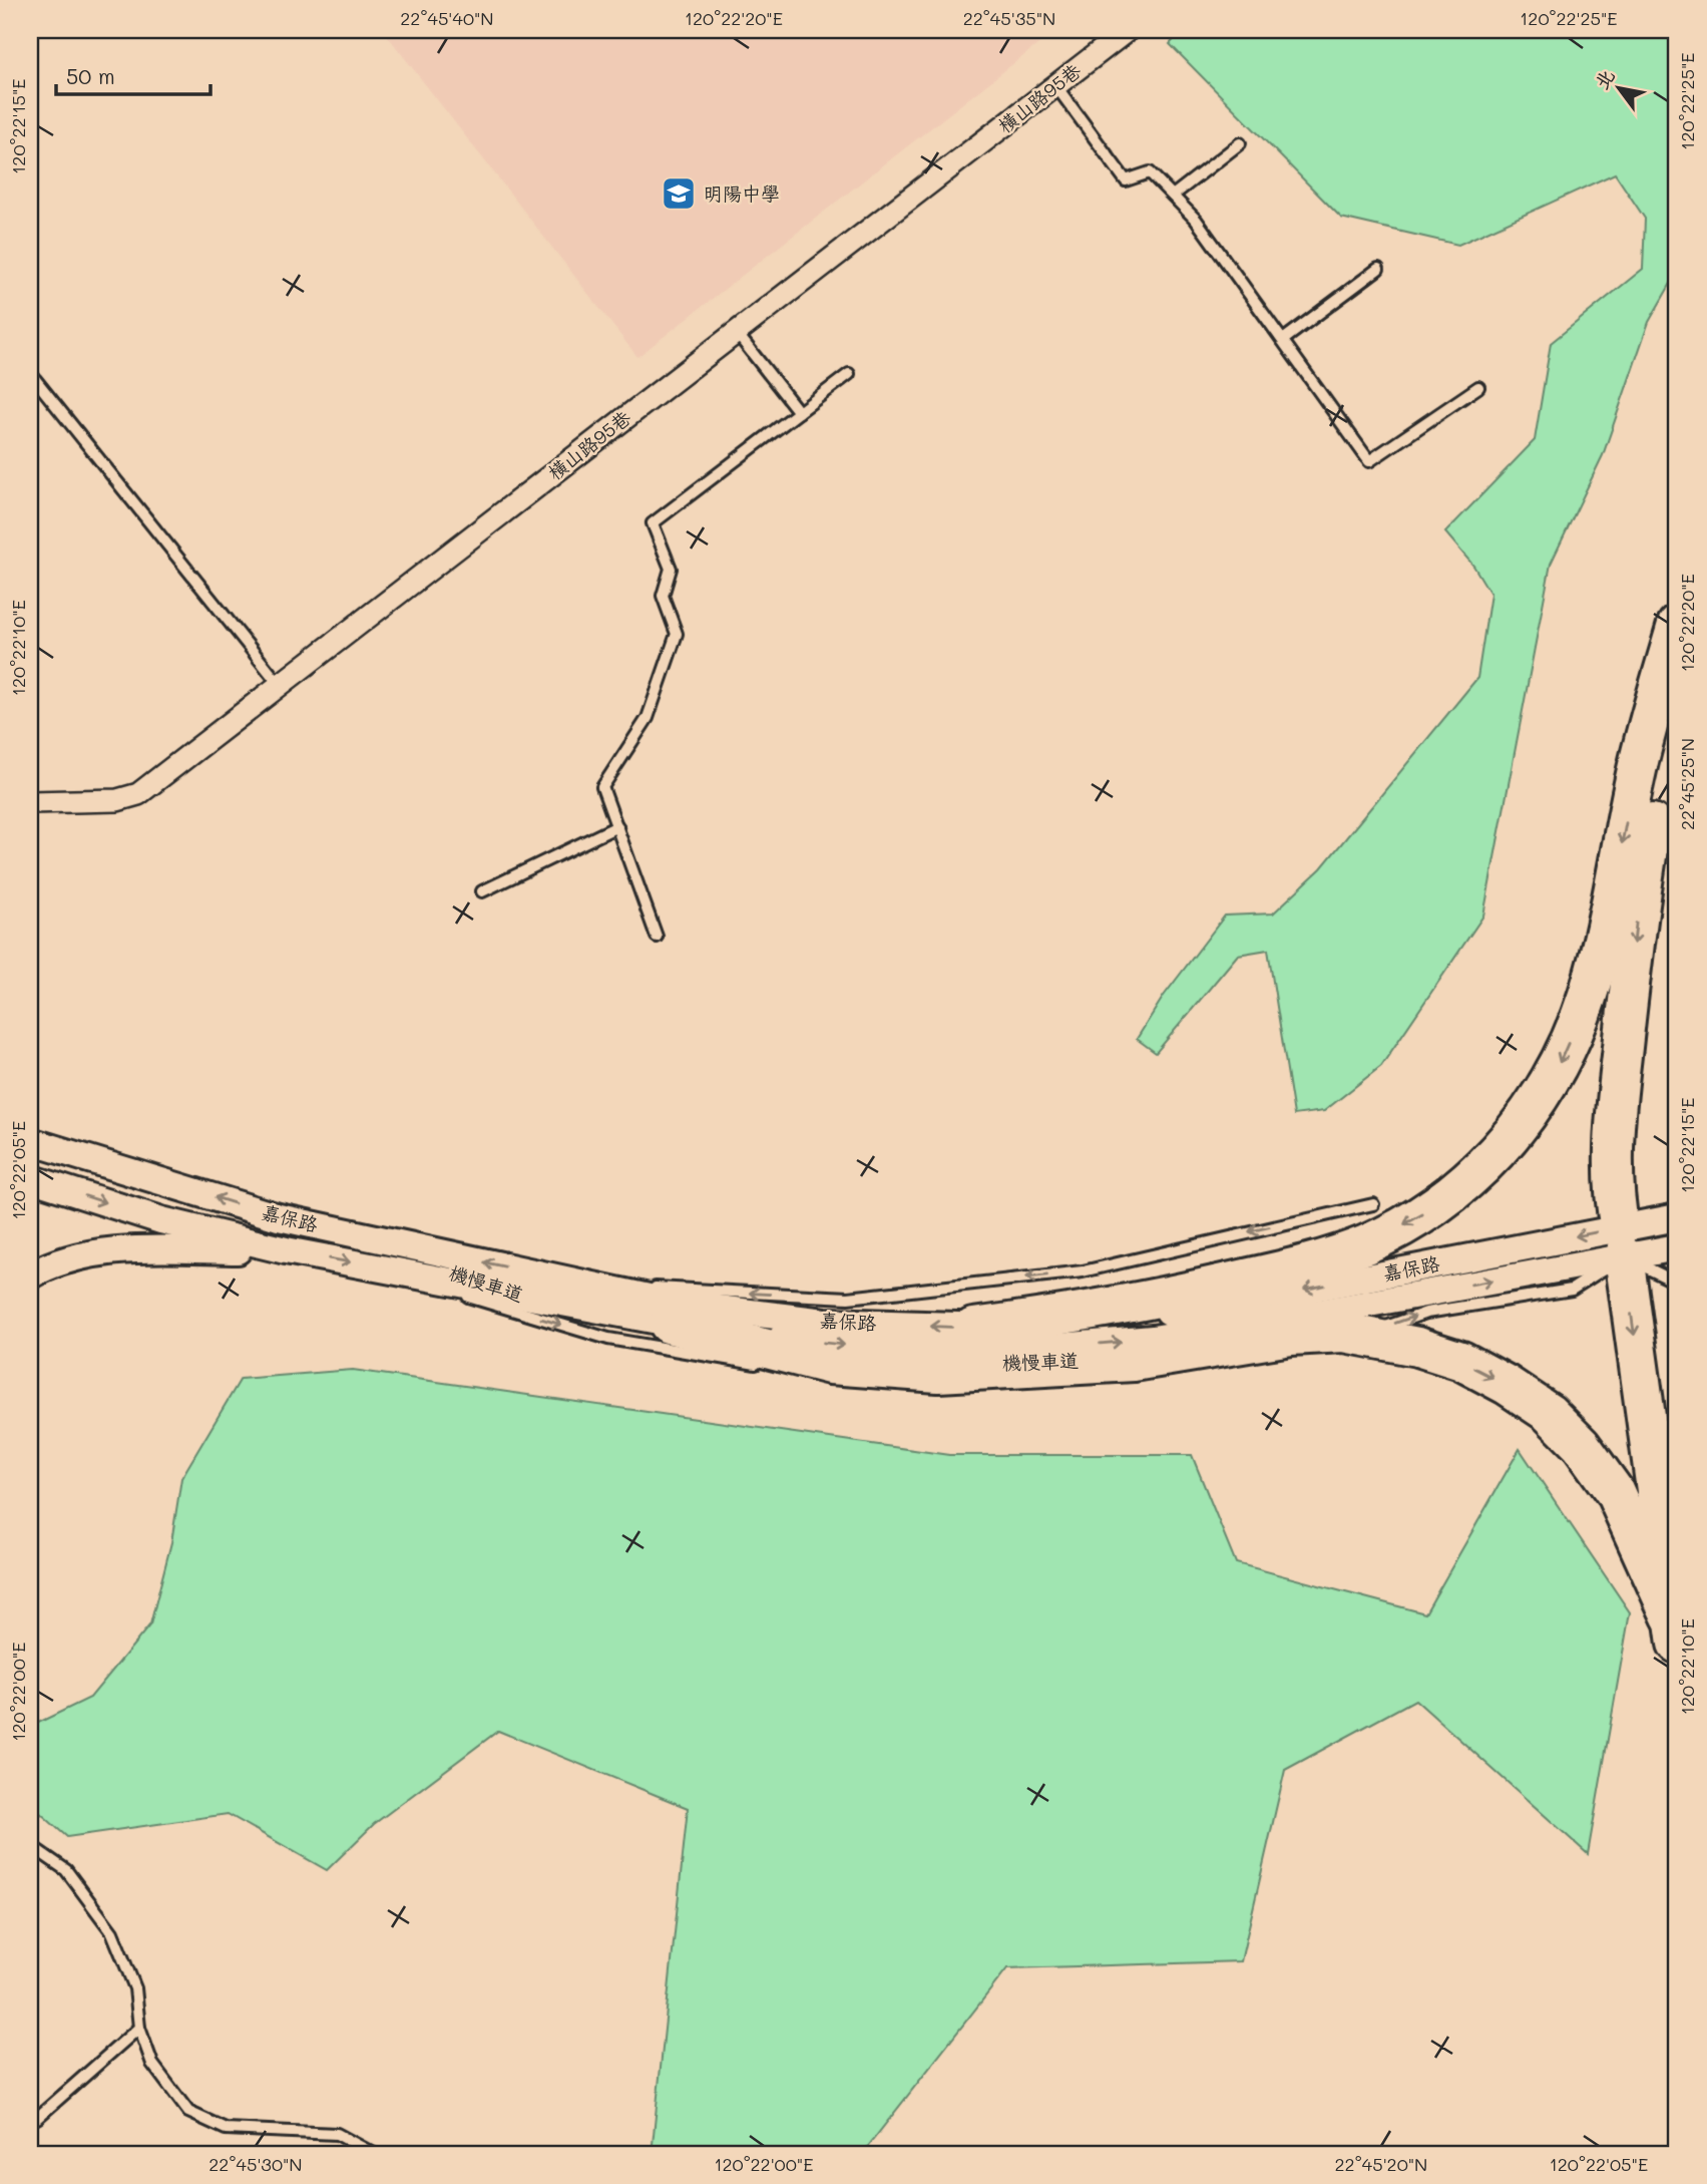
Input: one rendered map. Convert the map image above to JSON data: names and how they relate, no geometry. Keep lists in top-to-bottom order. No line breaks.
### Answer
{"streets":{"street":["橫山路95巷","嘉保路"],"lane":["機慢車道"]},"crossings":[["嘉保路","機慢車道"]],"places":{"school or university":["明陽中學"]},"scale_bar":"50 m","north":"top left","coordinates":["22°45'40\"N","120°22'20\"E","22°45'35\"N","120°22'25\"E","120°22'15\"E","120°22'10\"E","22°45'25\"N","120°22'05\"E","120°22'00\"E","22°45'30\"N","22°45'20\"N"]}
